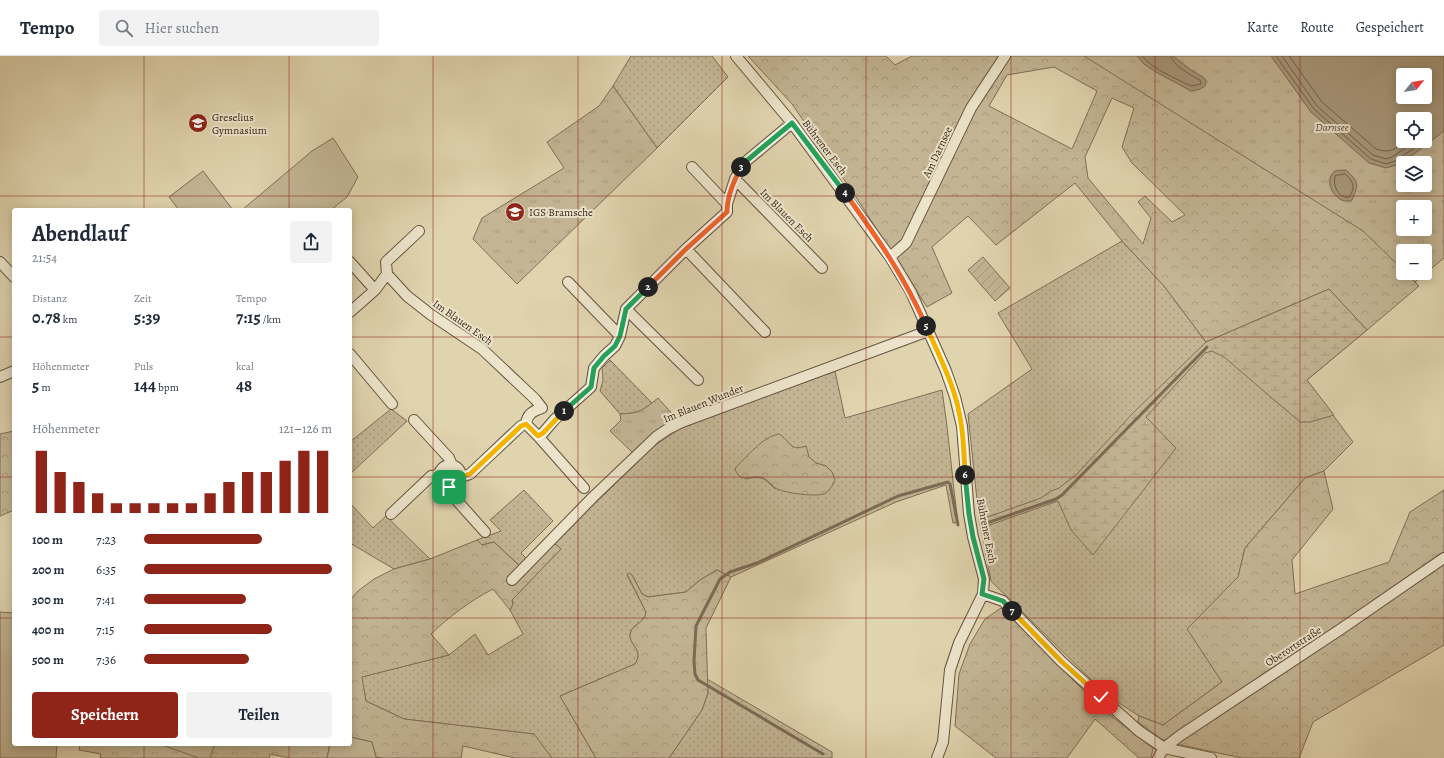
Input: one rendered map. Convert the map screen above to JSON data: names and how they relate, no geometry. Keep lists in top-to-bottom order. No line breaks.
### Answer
{"streets":{"street":["Bührener Esch","Am Darnsee","Im Blauen Esch","Im Blauen Wunder","Oberortstraße"]},"crossings":[["Bührener Esch","Am Darnsee"],["Bührener Esch","Im Blauen Wunder"]],"parks":["Darnsee"],"places":{"school or university":["Greselius Gymnasium","IGS Bramsche"]},"north":"top right","page":{"header":"Tempo","search":"Hier suchen","nav":["Karte","Route","Gespeichert"],"map_buttons":["+","−"],"pins":["3","4","2","5","1","6","7"],"heading":["Abendlauf","21:54"],"stats":[["Distanz","0.78 km"],["Zeit","5:39"],["Tempo","7:15 /km"],["Höhenmeter","5 m"],["Puls","144 bpm"],["kcal","48"]],"chart":["Höhenmeter","121–126 m"],"list":[{"name":"100 m","note":"7:23"},{"name":"200 m","note":"6:35"},{"name":"300 m","note":"7:41"},{"name":"400 m","note":"7:15"},{"name":"500 m","note":"7:36"}],"buttons":["Speichern","Teilen"]}}
